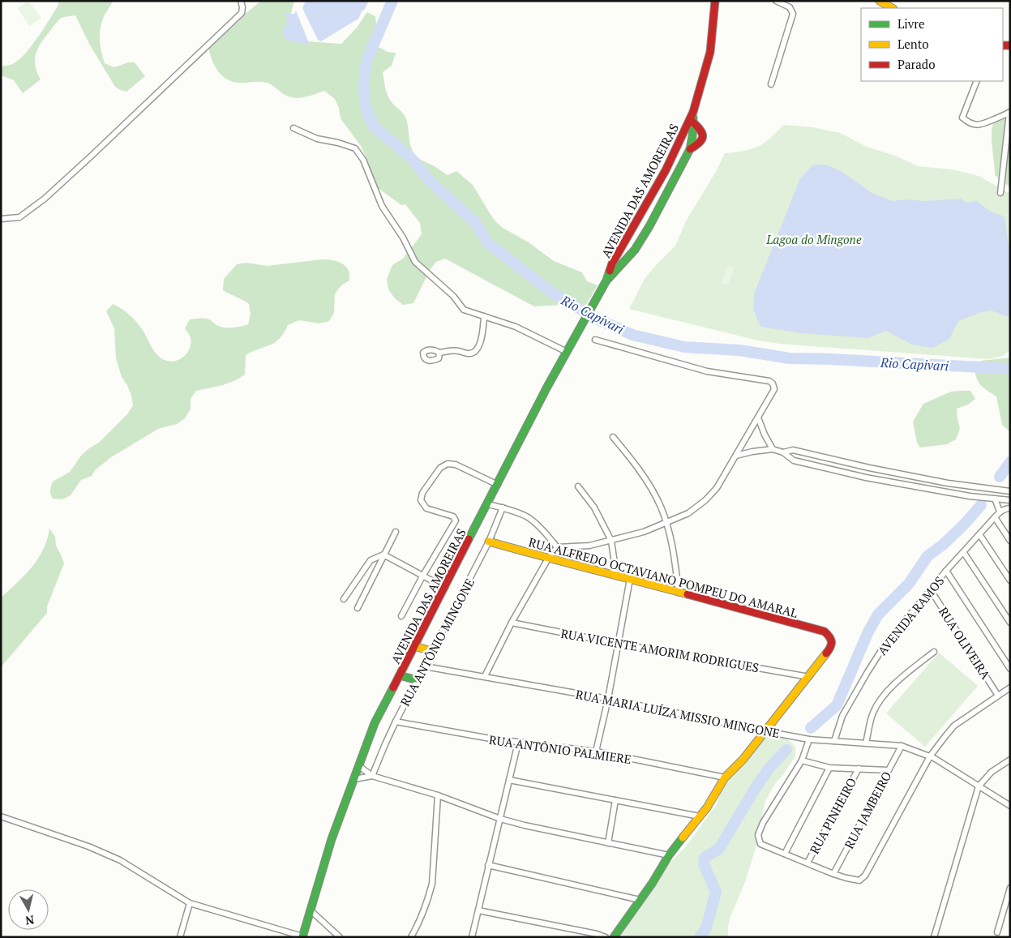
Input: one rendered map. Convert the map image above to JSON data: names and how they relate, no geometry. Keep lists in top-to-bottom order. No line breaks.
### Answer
{"streets":{"main road":["AVENIDA DAS AMOREIRAS","RUA ALFREDO OCTAVIANO POMPEU DO AMARAL"],"street":["AVENIDA RAMOS","RUA ANTÔNIO MINGONE","RUA OLIVEIRA","RUA VICENTE AMORIM RODRIGUES","RUA MARIA LUÍZA MISSIO MINGONE","RUA ANTÔNIO PALMIERE","RUA JAMBEIRO","RUA PINHEIRO"]},"crossings":[["RUA ALFREDO OCTAVIANO POMPEU DO AMARAL","RUA ANTÔNIO MINGONE"],["RUA ALFREDO OCTAVIANO POMPEU DO AMARAL","RUA VICENTE AMORIM RODRIGUES"],["AVENIDA RAMOS","RUA OLIVEIRA"],["AVENIDA RAMOS","RUA MARIA LUÍZA MISSIO MINGONE"],["RUA ANTÔNIO MINGONE","RUA MARIA LUÍZA MISSIO MINGONE"],["RUA ANTÔNIO MINGONE","RUA ANTÔNIO PALMIERE"],["RUA MARIA LUÍZA MISSIO MINGONE","RUA JAMBEIRO"]],"water":["Rio Capivari"],"parks":["Lagoa do Mingone"],"legend":["Livre","Lento","Parado"],"north":"bottom"}
